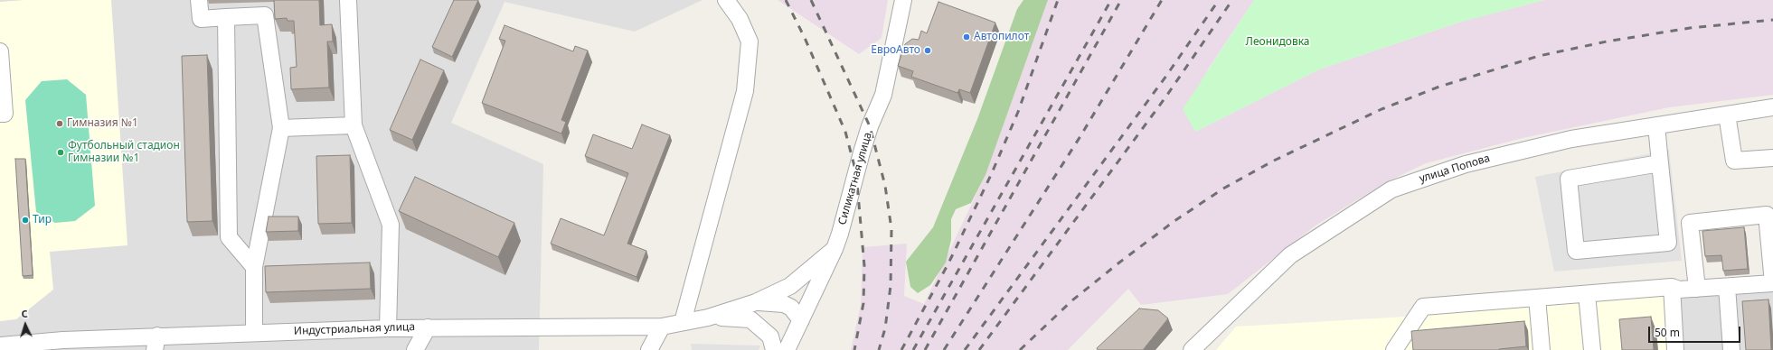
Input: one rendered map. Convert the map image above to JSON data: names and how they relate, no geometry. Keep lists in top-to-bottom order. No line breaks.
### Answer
{"streets":{"street":["улица Попова","Силикатная улица","Индустриальная улица"]},"crossings":[["Силикатная улица","Индустриальная улица"]],"parks":["Леонидовка"],"places":["Автопилот","ЕвроАвто","Гимназия №1","Футбольный стадион Гимназии №1","Тир"],"scale_bar":"50 m","north":"top"}
